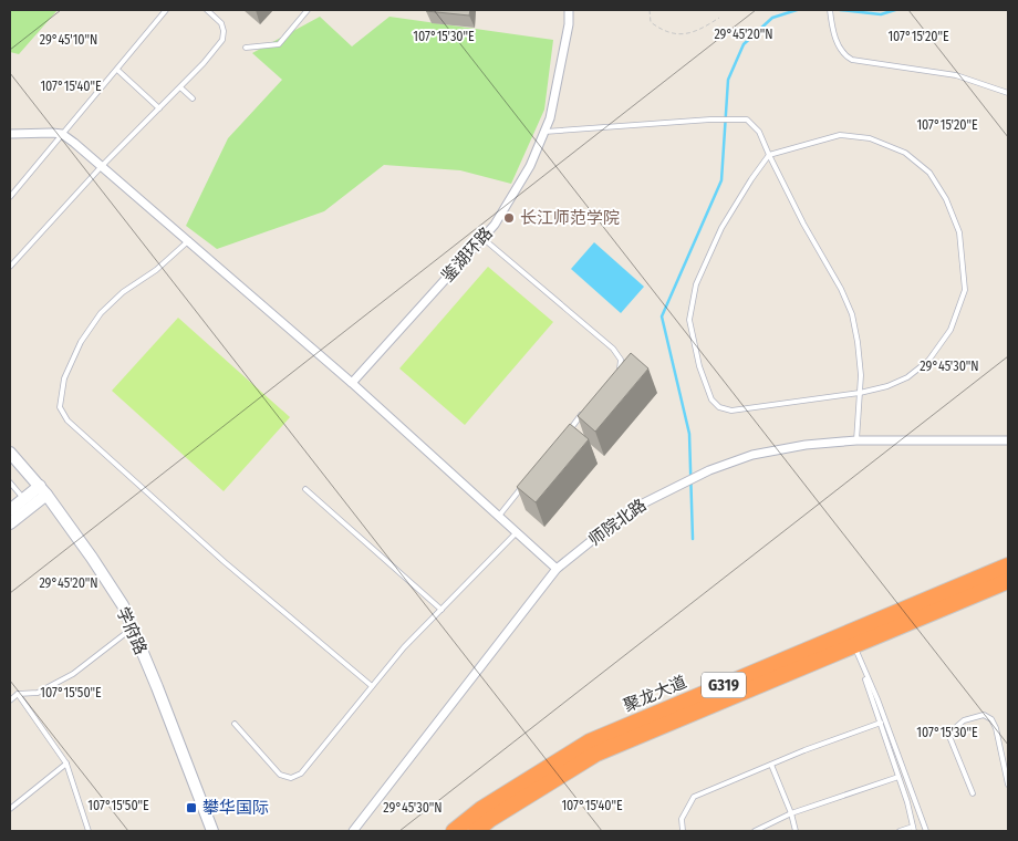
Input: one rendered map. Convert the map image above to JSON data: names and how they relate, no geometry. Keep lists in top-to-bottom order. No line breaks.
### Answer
{"streets":{"highway":["G319","聚龙大道"],"street":["鉴湖环路","师院北路","学府路"]},"places":{"other":["长江师范学院"],"transit":["攀华国际"]},"coordinates":["29°45'20\"N","107°15'30\"E","107°15'20\"E","29°45'10\"N","107°15'40\"E","29°45'30\"N","107°15'50\"E"]}
